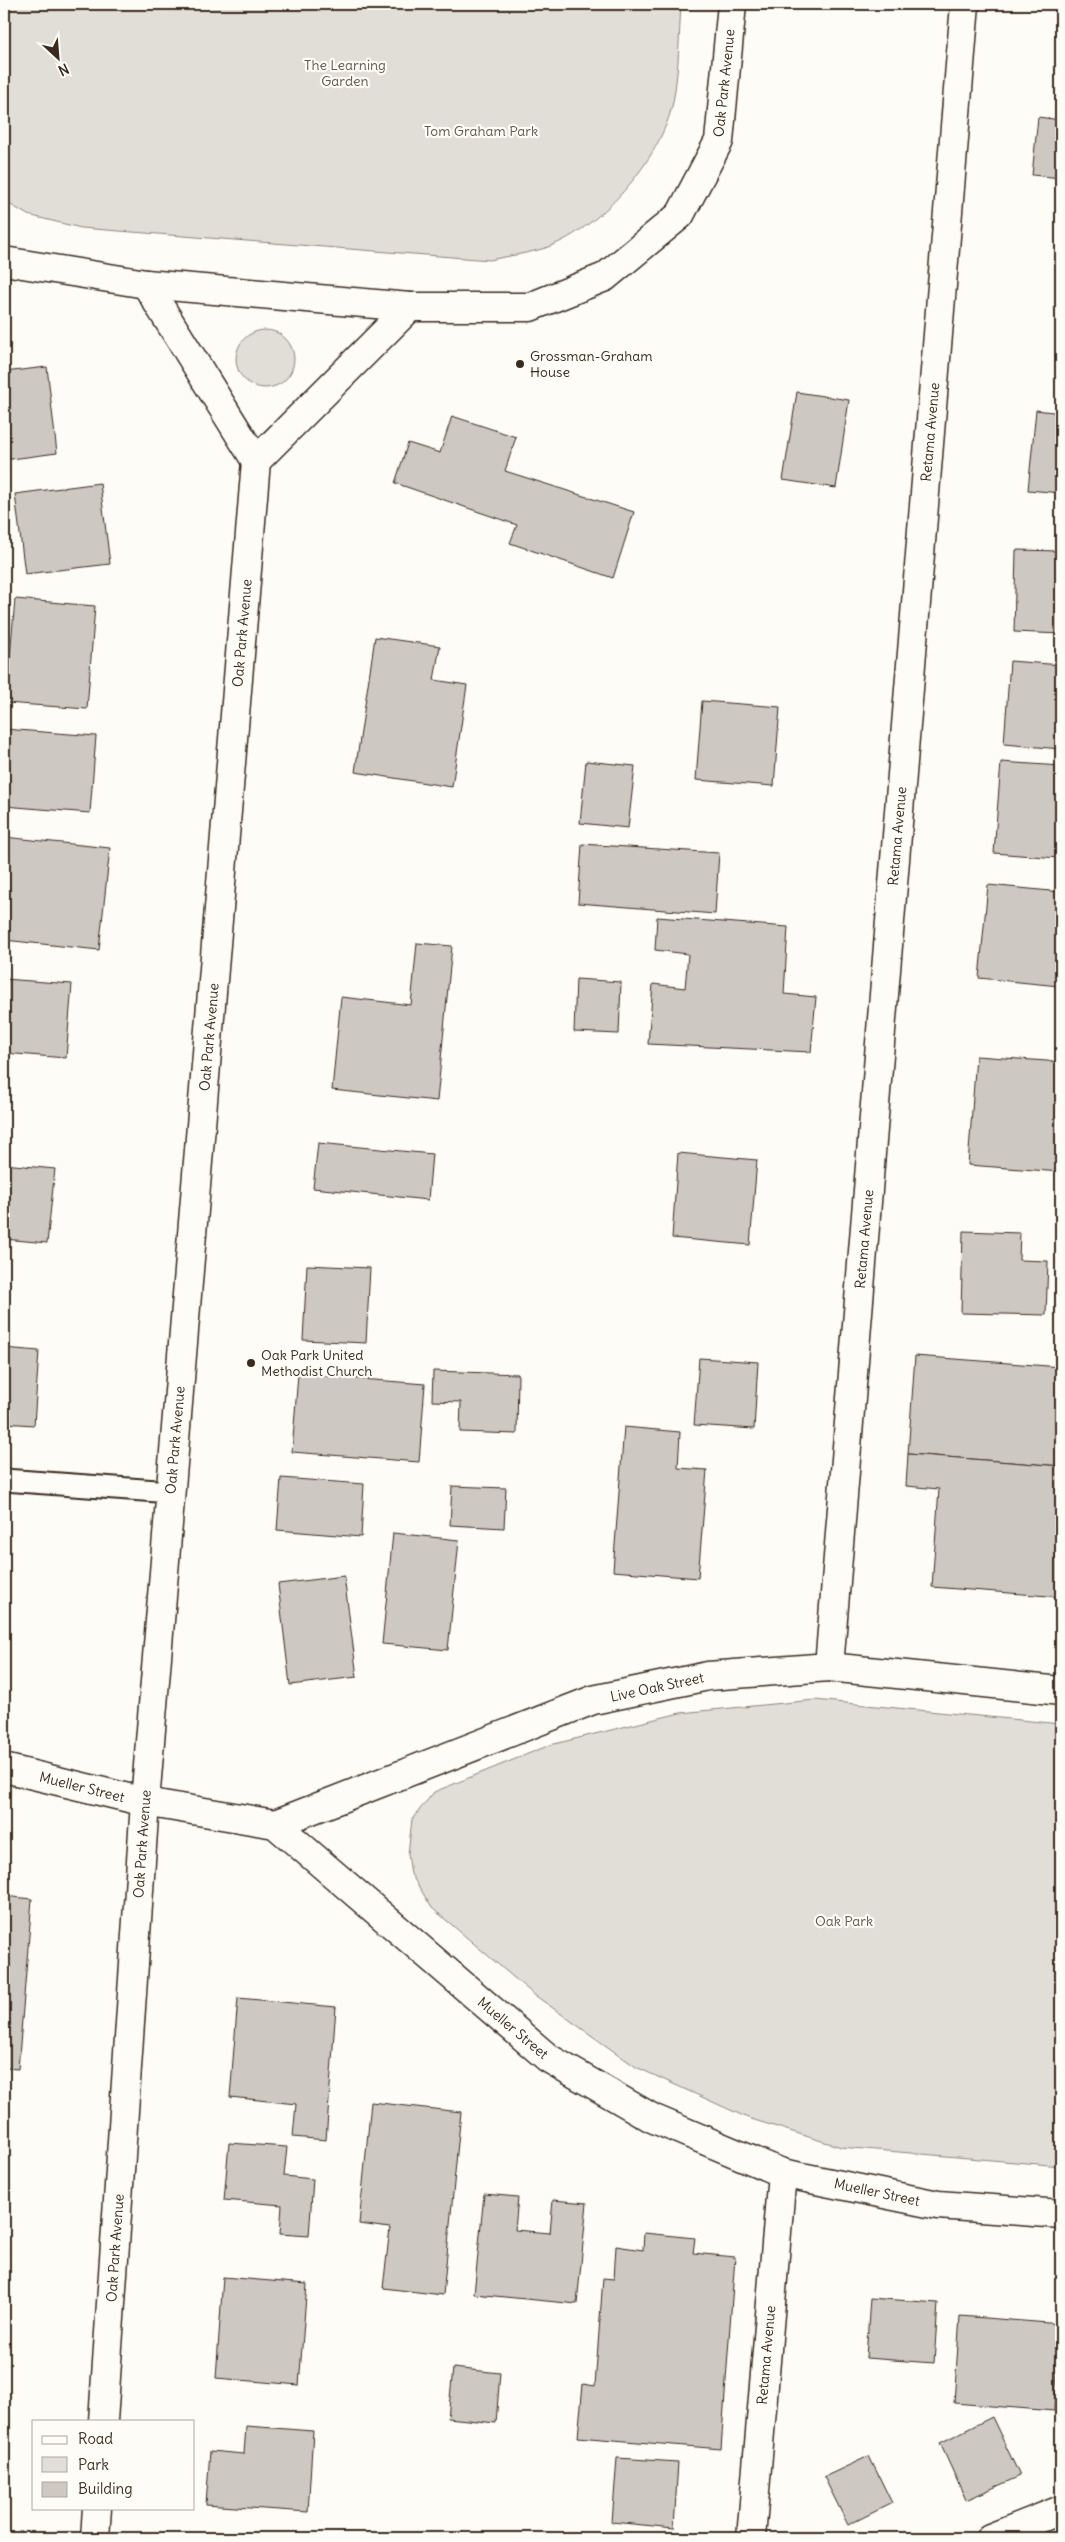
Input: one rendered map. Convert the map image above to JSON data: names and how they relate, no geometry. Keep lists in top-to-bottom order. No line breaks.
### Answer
{"streets":{"street":["Oak Park Avenue","Retama Avenue","Live Oak Street","Mueller Street"]},"crossings":[["Oak Park Avenue","Mueller Street"],["Retama Avenue","Live Oak Street"],["Retama Avenue","Mueller Street"],["Live Oak Street","Mueller Street"]],"parks":["The Learning Garden","Tom Graham Park","Oak Park"],"places":["Grossman-Graham House","Oak Park United Methodist Church"],"legend":["Road","Park","Building"],"north":"bottom right"}
